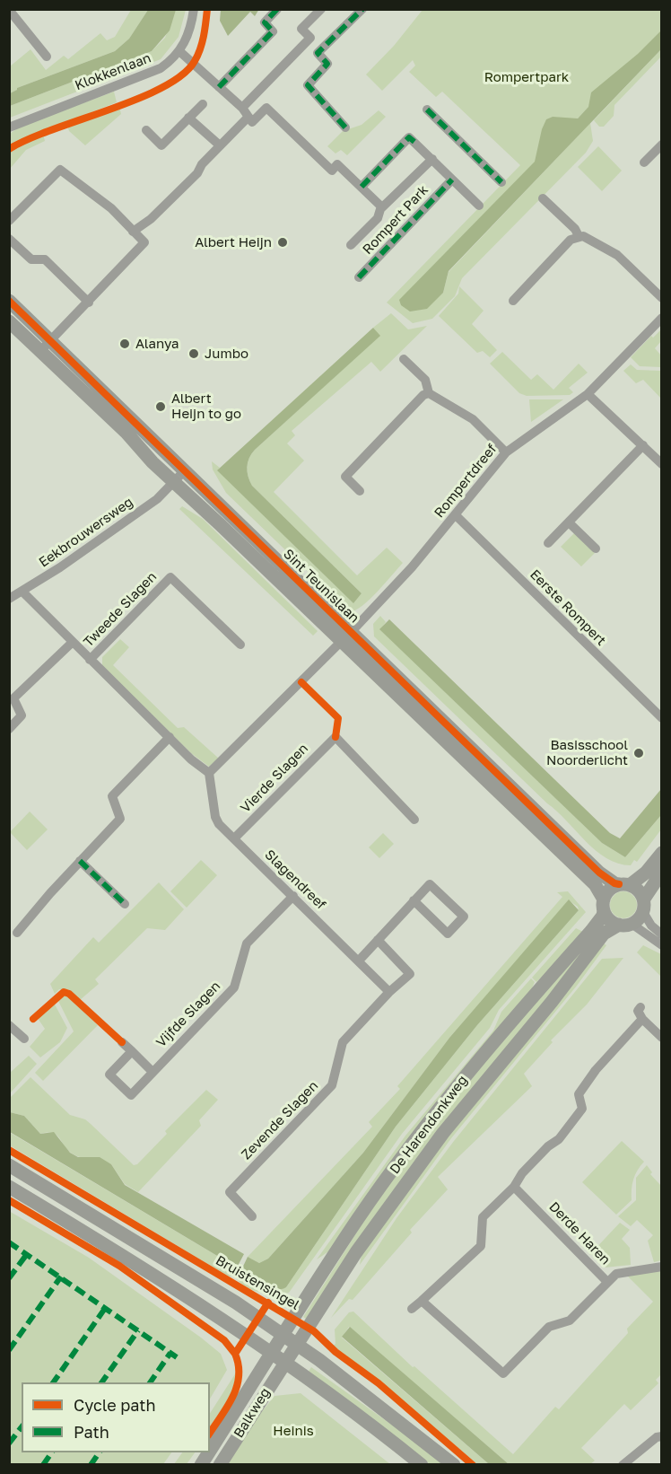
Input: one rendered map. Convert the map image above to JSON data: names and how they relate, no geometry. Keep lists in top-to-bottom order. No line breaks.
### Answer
{"streets":{"main road":["Sint Teunislaan","De Harendonkweg","Bruistensingel","Balkweg"],"street":["Klokkenlaan","Rompert Park","Rompertdreef","Eekbrouwersweg","Eerste Rompert","Tweede Slagen","Vierde Slagen","Slagendreef","Vijfde Slagen","Zevende Slagen","Derde Haren"]},"crossings":[["Rompertdreef","Sint Teunislaan"],["Rompertdreef","Eerste Rompert"],["Eekbrouwersweg","Sint Teunislaan"],["Sint Teunislaan","De Harendonkweg"],["Vierde Slagen","Slagendreef"],["Slagendreef","Vijfde Slagen"],["Slagendreef","Zevende Slagen"],["De Harendonkweg","Bruistensingel"],["De Harendonkweg","Balkweg"]],"parks":["Rompertpark","Heinis"],"places":["Albert Heijn","Alanya","Jumbo","Albert Heijn to go","Basisschool Noorderlicht"],"legend":["Cycle path","Path"]}
